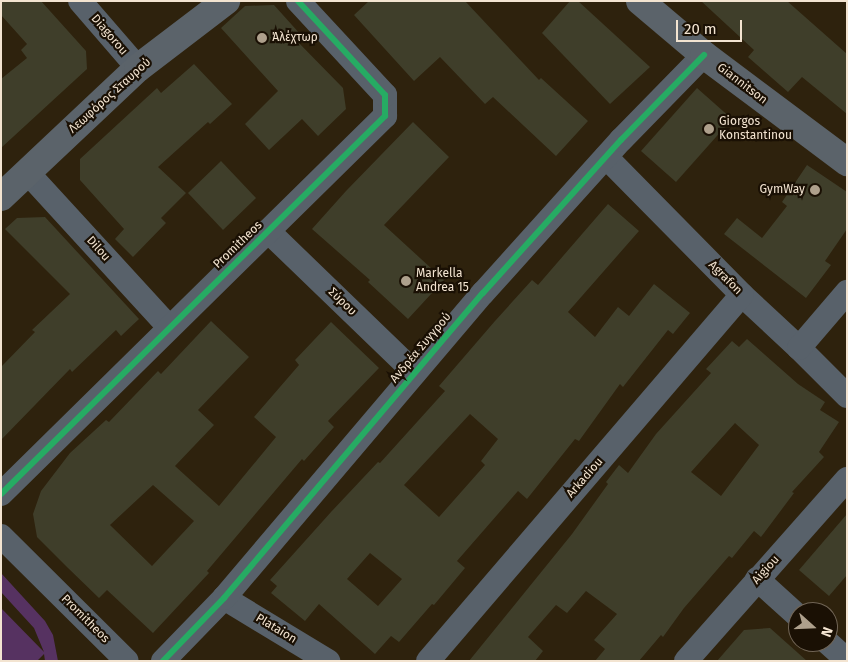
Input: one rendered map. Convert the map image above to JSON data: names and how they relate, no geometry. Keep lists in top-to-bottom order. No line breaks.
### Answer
{"streets":{"main road":["Giannitson","Λεωφόρος Σταυρού"],"street":["Diagorou","Promitheos","Dilou","Agrafon","Σύρου","Ανδρέα Συγγρού","Arkadiou","Aigiou","Plataion"]},"crossings":[["Diagorou","Λεωφόρος Σταυρού"],["Giannitson","Ανδρέα Συγγρού"],["Λεωφόρος Σταυρού","Dilou"],["Promitheos","Dilou"],["Promitheos","Σύρου"],["Agrafon","Ανδρέα Συγγρού"],["Agrafon","Arkadiou"],["Σύρου","Ανδρέα Συγγρού"],["Ανδρέα Συγγρού","Plataion"]],"places":["Άλέχτωρ","Giorgos Konstantinou","GymWay","Markella Andrea 15"],"scale_bar":"20 m","north":"right"}
